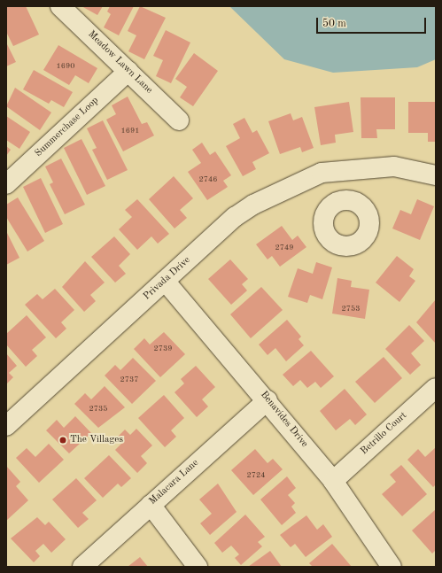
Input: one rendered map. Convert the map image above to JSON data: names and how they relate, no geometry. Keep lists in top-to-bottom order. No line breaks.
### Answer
{"streets":{"street":["Meadow Lawn Lane","Summerchase Loop","Privada Drive","Benavides Drive","Betrillo Court","Malacara Lane"]},"crossings":[["Meadow Lawn Lane","Summerchase Loop"],["Privada Drive","Benavides Drive"],["Benavides Drive","Betrillo Court"],["Benavides Drive","Malacara Lane"]],"places":["The Villages"],"house_numbers":["1690","1691","2746","2749","2753","2739","2737","2735","2724"],"scale_bar":"50 m"}
